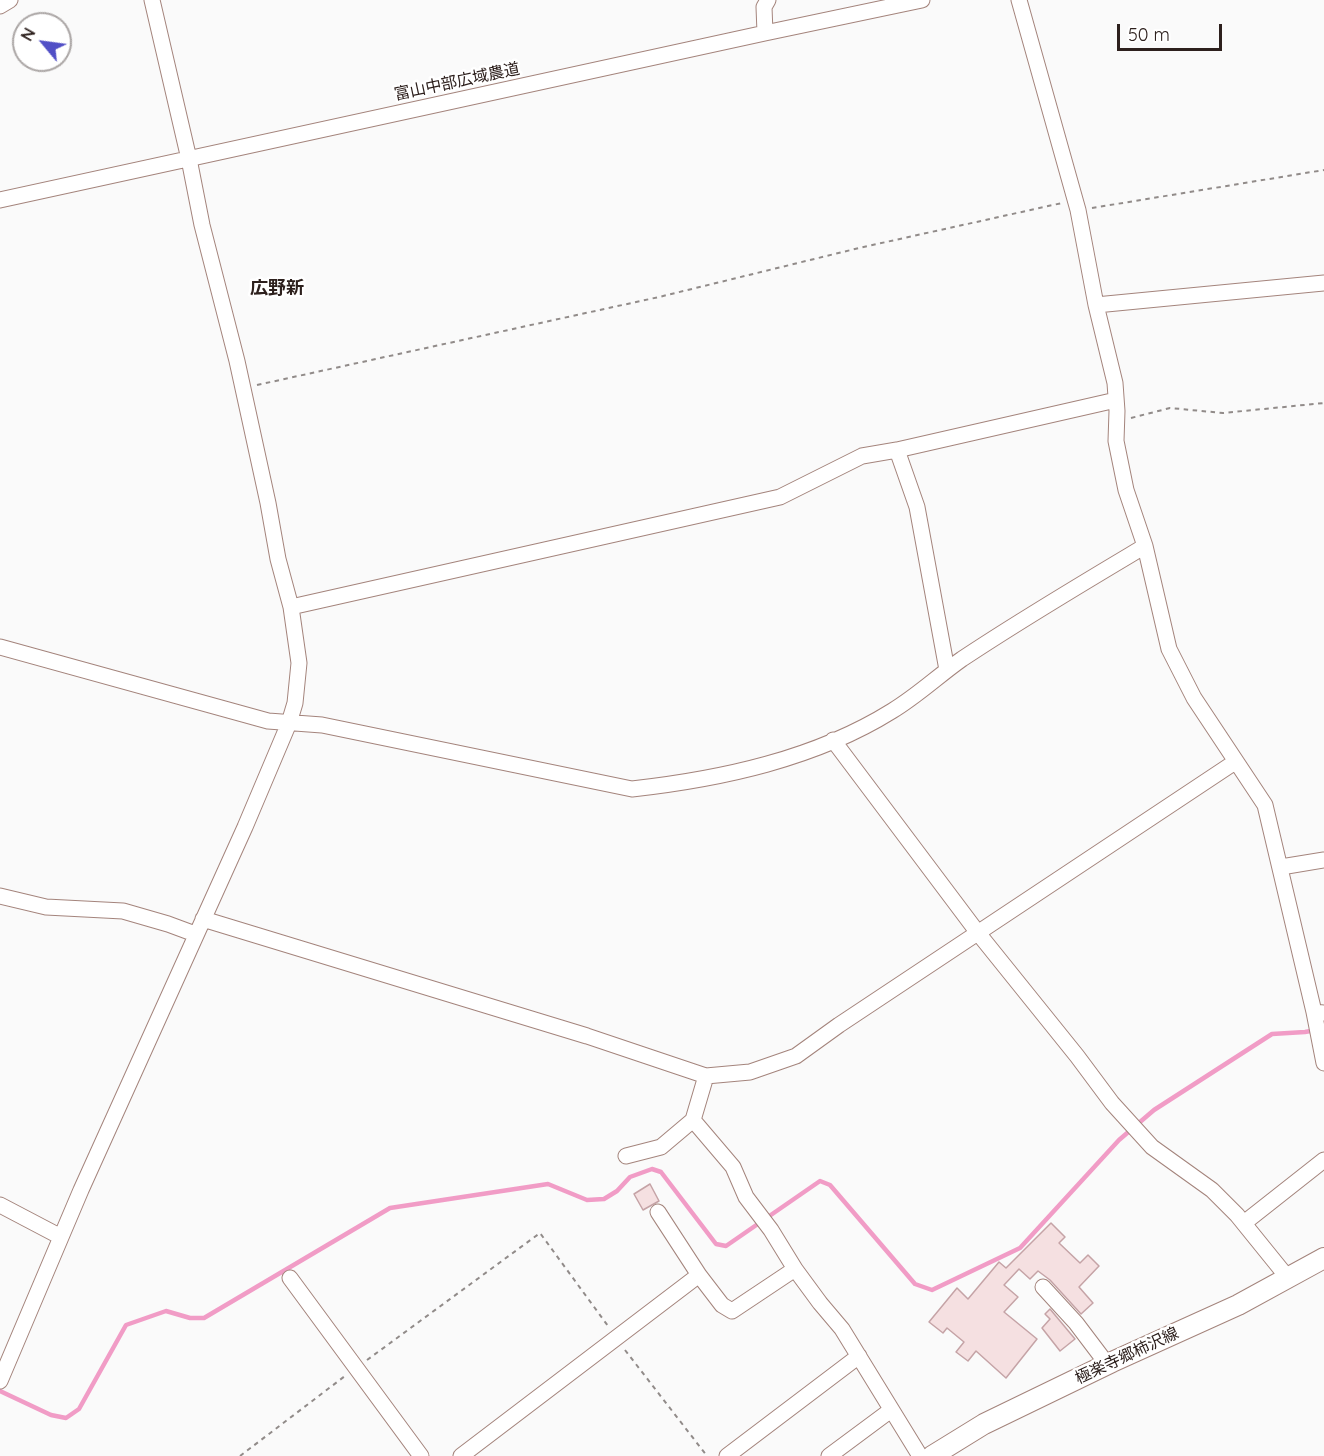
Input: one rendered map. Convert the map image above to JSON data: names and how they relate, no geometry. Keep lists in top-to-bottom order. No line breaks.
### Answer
{"streets":{"main road":["極楽寺郷柿沢線"],"street":["富山中部広域農道"]},"districts":["広野新"],"scale_bar":"50 m","north":"top left"}
